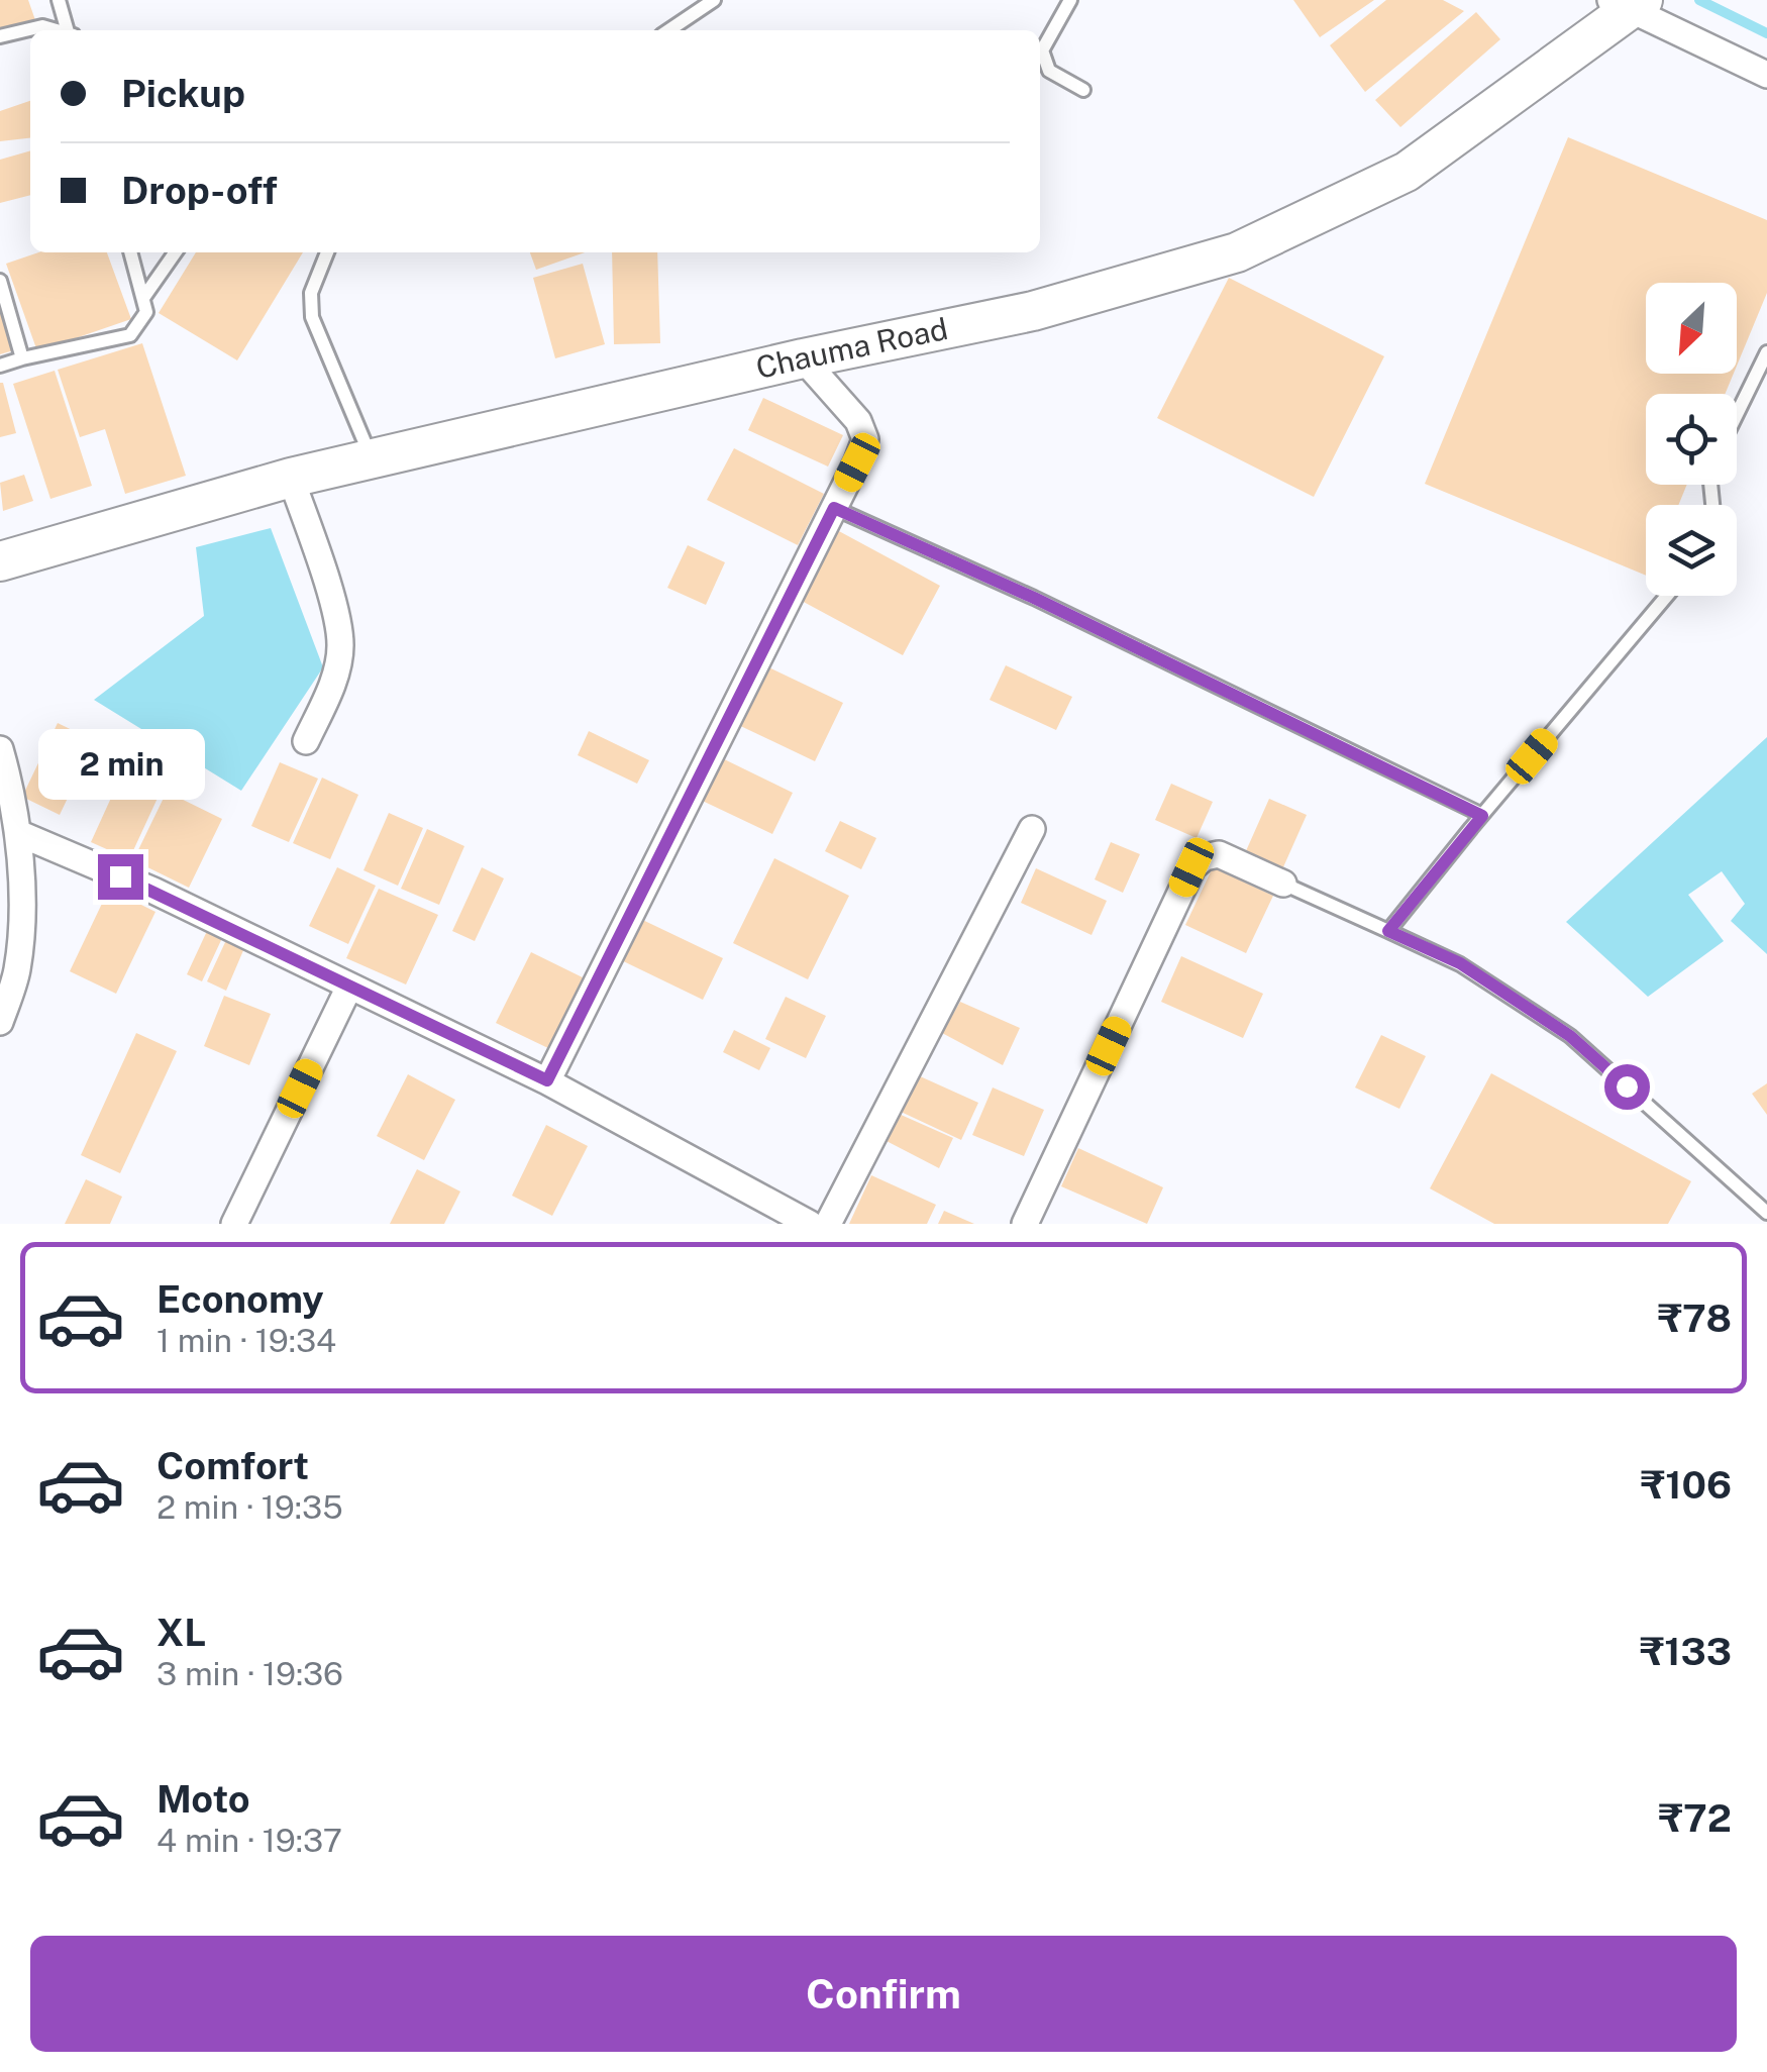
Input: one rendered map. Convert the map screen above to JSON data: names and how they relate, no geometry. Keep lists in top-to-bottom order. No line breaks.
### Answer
{"streets":{"street":["Chauma Road"]},"north":"bottom left","page":{"banner":["Pickup","Drop-off"],"bubble":"2 min","list":[{"name":"Economy","note":"1 min · 19:34","value":"₹78"},{"name":"Comfort","note":"2 min · 19:35","value":"₹106"},{"name":"XL","note":"3 min · 19:36","value":"₹133"},{"name":"Moto","note":"4 min · 19:37","value":"₹72"}],"buttons":"Confirm"}}
